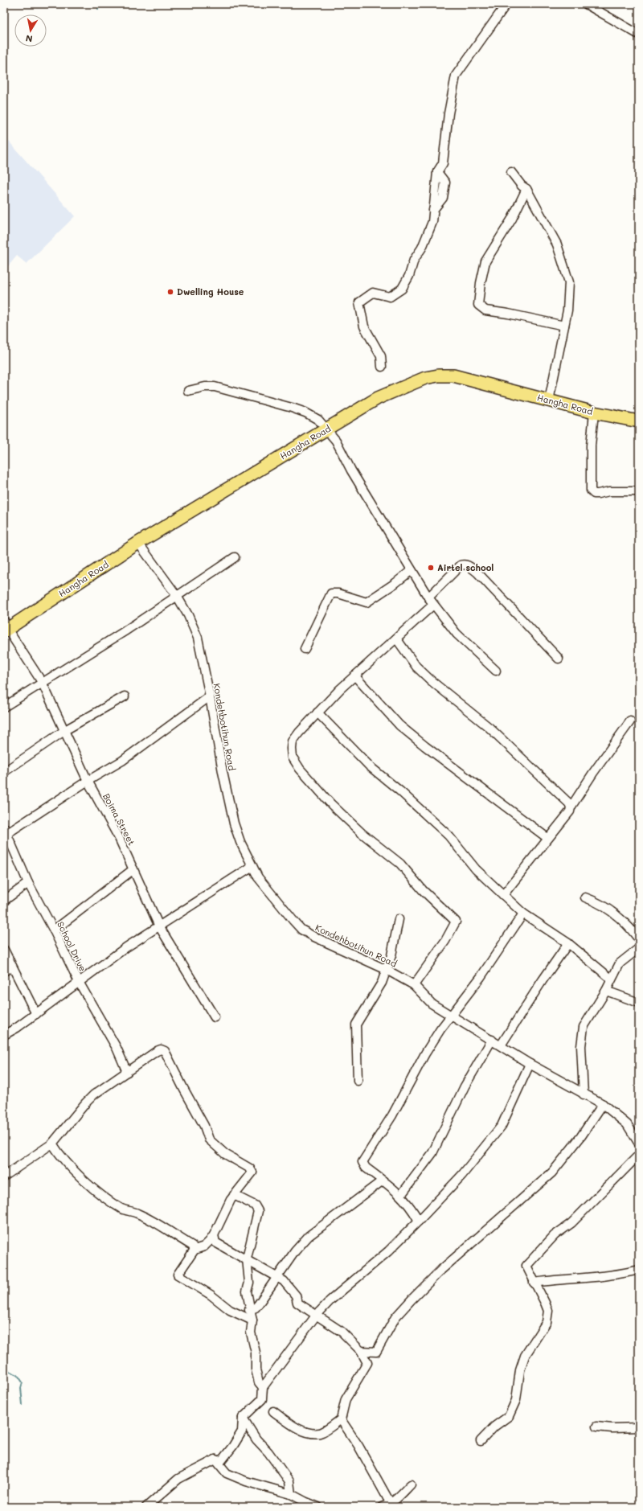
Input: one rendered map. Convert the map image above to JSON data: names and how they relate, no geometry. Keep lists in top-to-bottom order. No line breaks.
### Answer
{"streets":{"highway":["Hangha Road"],"street":["Kondehbotihun Road","Boima Street","School Drive"]},"crossings":[["Hangha Road","Kondehbotihun Road"],["Hangha Road","Boima Street"]],"places":["Dwelling House","Airtel school"],"north":"bottom"}
